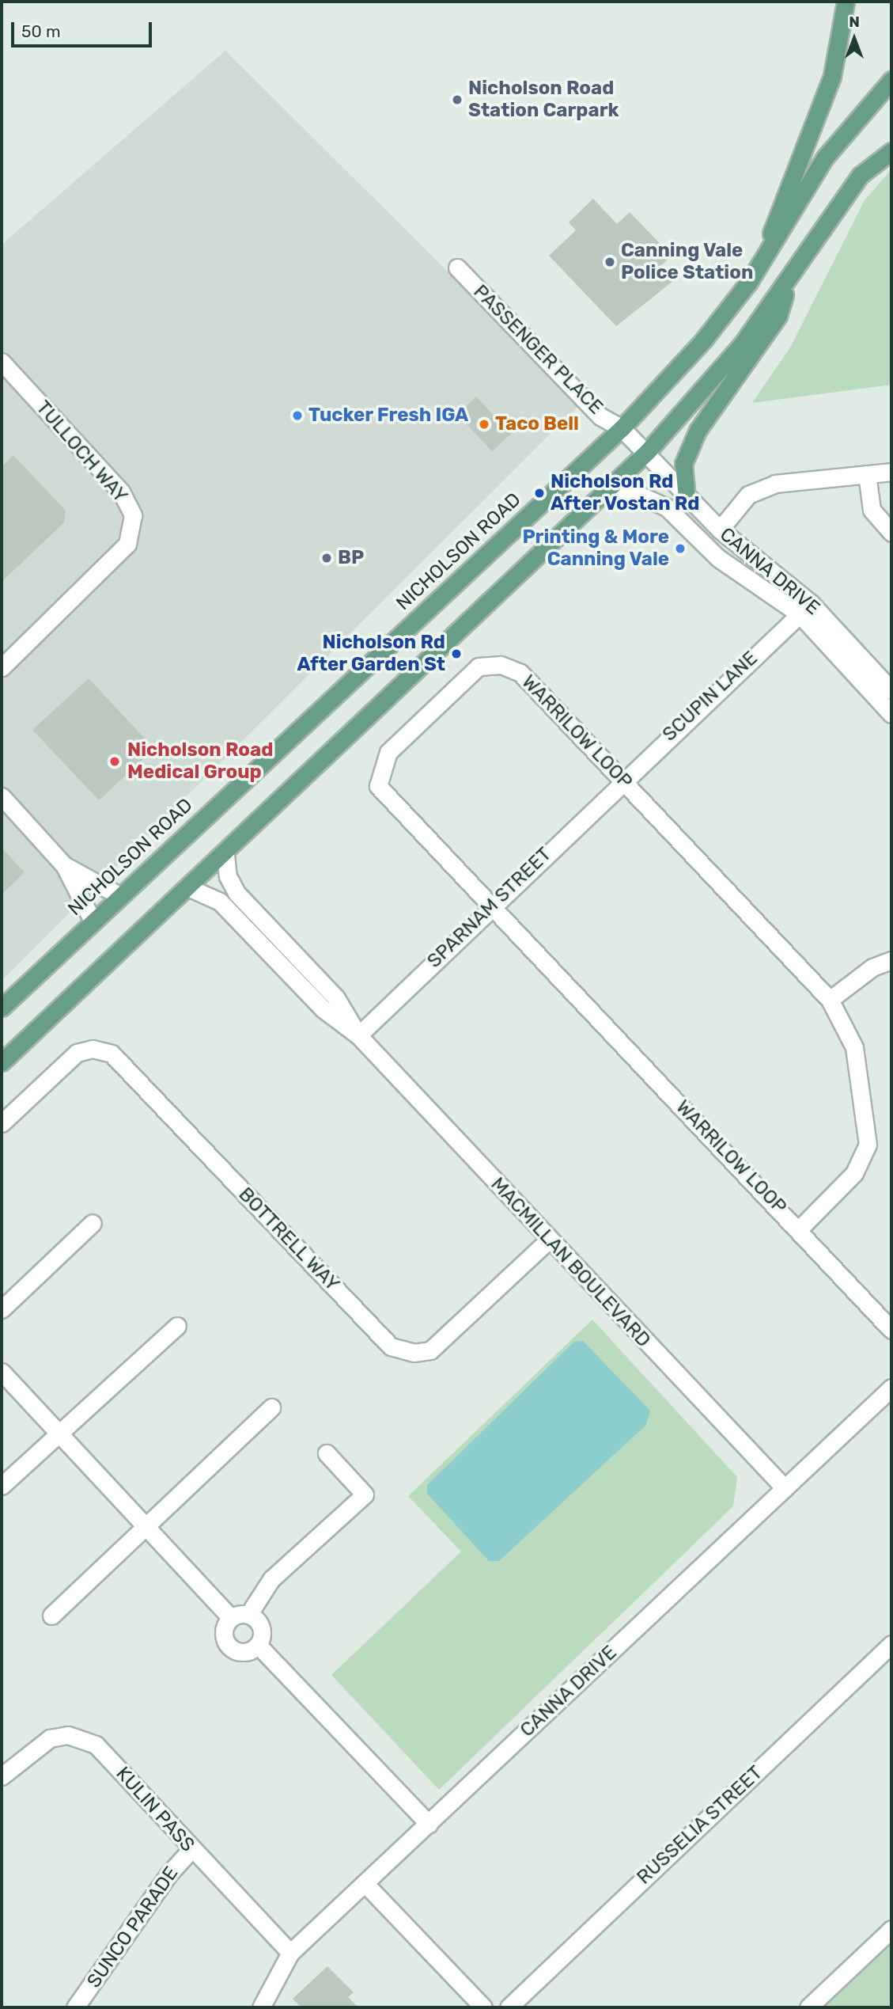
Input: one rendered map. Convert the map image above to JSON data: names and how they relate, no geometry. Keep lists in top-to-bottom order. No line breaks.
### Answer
{"streets":{"main road":["NICHOLSON ROAD"],"street":["PASSENGER PLACE","TULLOCH WAY","CANNA DRIVE","SCUPIN LANE","WARRILOW LOOP","SPARNAM STREET","BOTTRELL WAY","MACMILLAN BOULEVARD","KULIN PASS","RUSSELIA STREET","SUNCO PARADE"]},"crossings":[["PASSENGER PLACE","NICHOLSON ROAD"],["PASSENGER PLACE","CANNA DRIVE"],["CANNA DRIVE","SCUPIN LANE"],["CANNA DRIVE","MACMILLAN BOULEVARD"],["CANNA DRIVE","KULIN PASS"],["SCUPIN LANE","WARRILOW LOOP"],["SCUPIN LANE","SPARNAM STREET"],["WARRILOW LOOP","SPARNAM STREET"],["SPARNAM STREET","MACMILLAN BOULEVARD"],["BOTTRELL WAY","MACMILLAN BOULEVARD"],["KULIN PASS","SUNCO PARADE"]],"places":["Nicholson Road Station Carpark","Canning Vale Police Station","Tucker Fresh IGA","Taco Bell","Nicholson Rd After Vostan Rd","Printing & More Canning Vale","BP","Nicholson Rd After Garden St","Nicholson Road Medical Group"],"scale_bar":"50 m","north":"top"}
